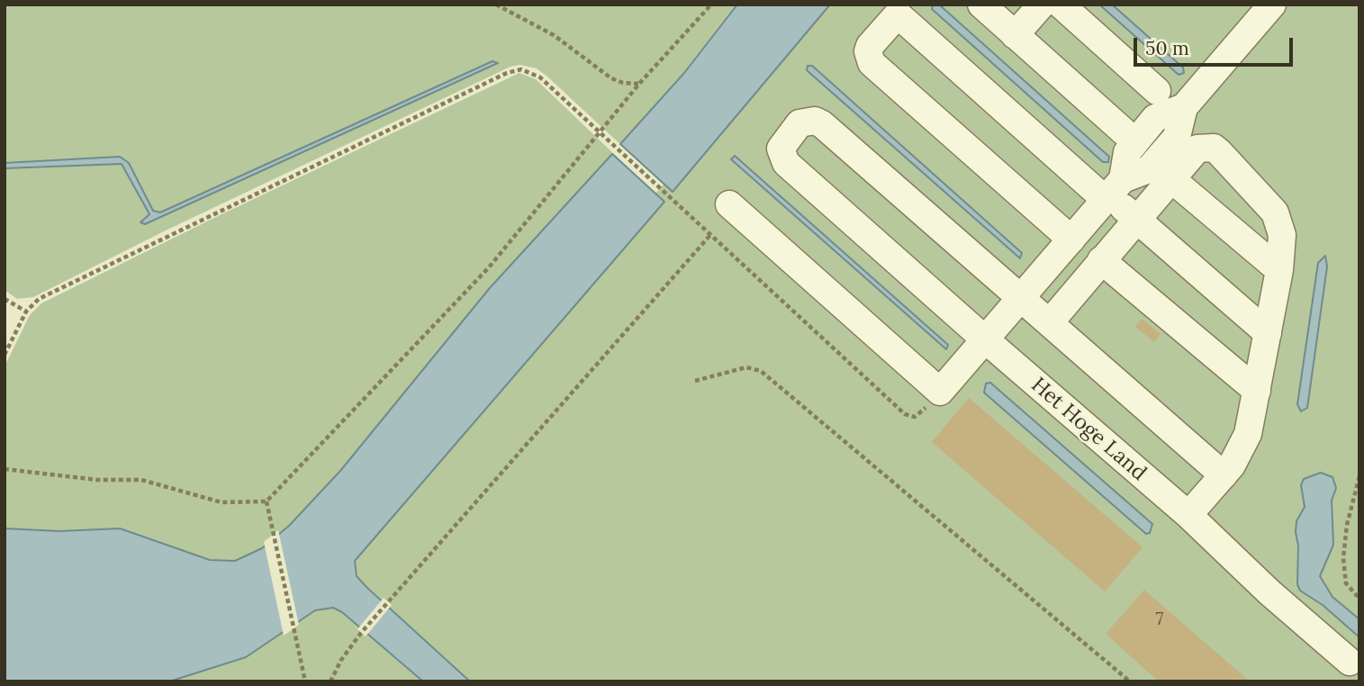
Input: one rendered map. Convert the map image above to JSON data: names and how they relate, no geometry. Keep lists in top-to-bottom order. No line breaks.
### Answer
{"streets":{"street":["Het Hoge Land"]},"house_numbers":["7"],"scale_bar":"50 m"}
